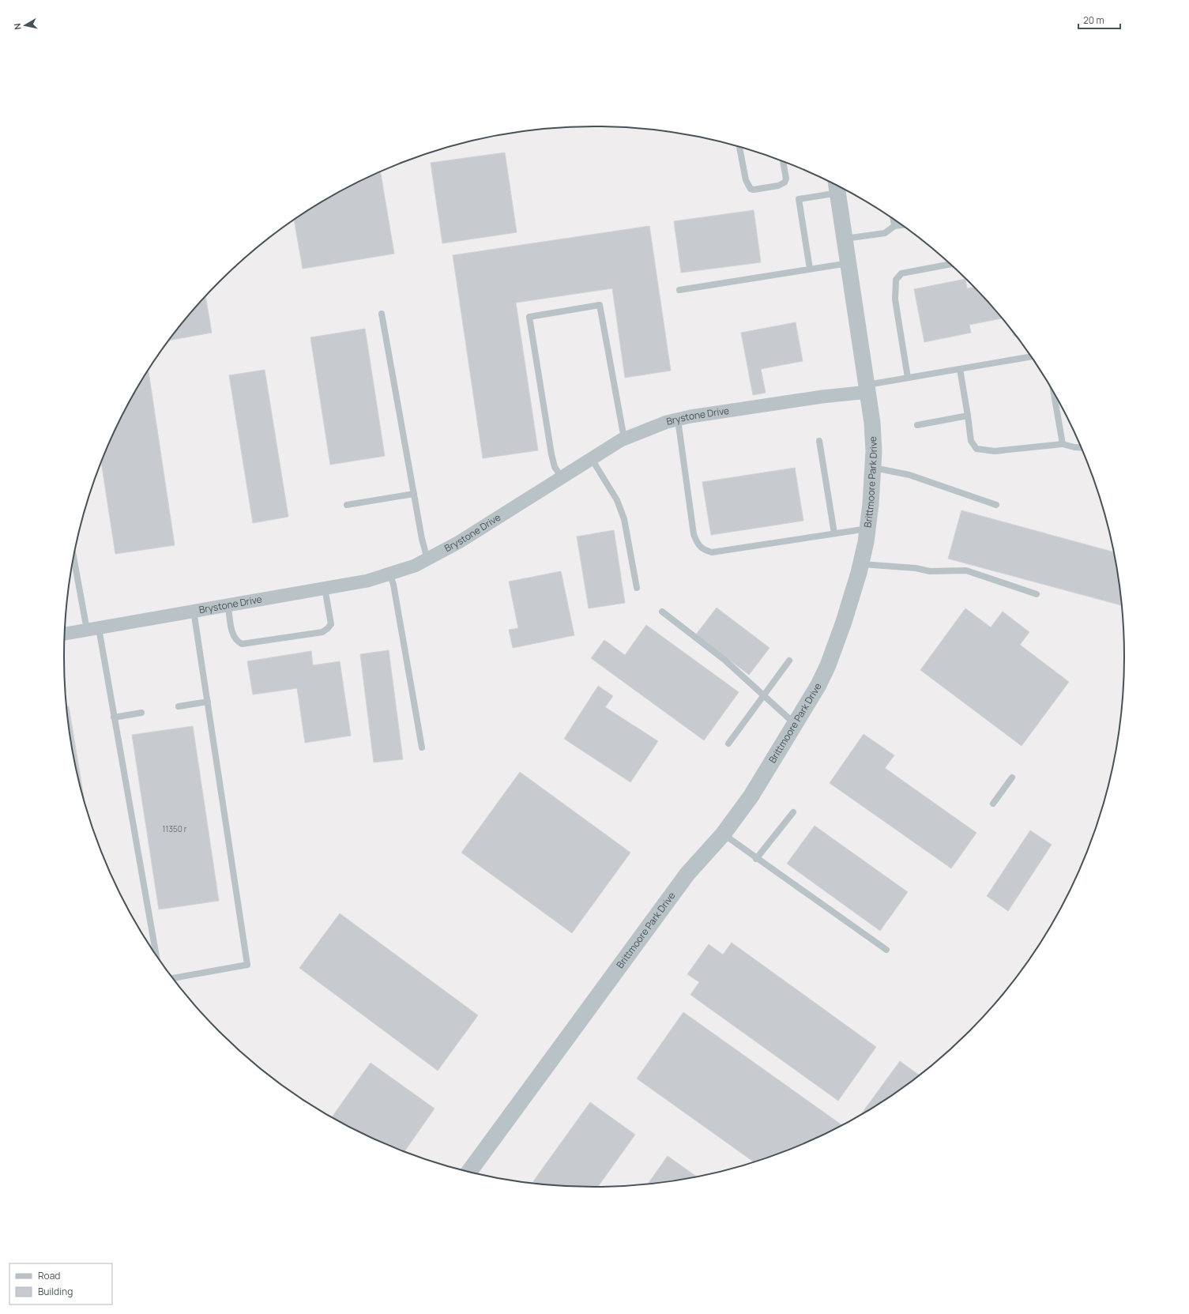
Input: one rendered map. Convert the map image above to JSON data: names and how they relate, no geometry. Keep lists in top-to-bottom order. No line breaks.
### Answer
{"streets":{"street":["Brystone Drive","Brittmoore Park Drive"]},"crossings":[["Brystone Drive","Brittmoore Park Drive"]],"house_numbers":["11350 r"],"legend":["Road","Building"],"scale_bar":"20 m","north":"left"}
